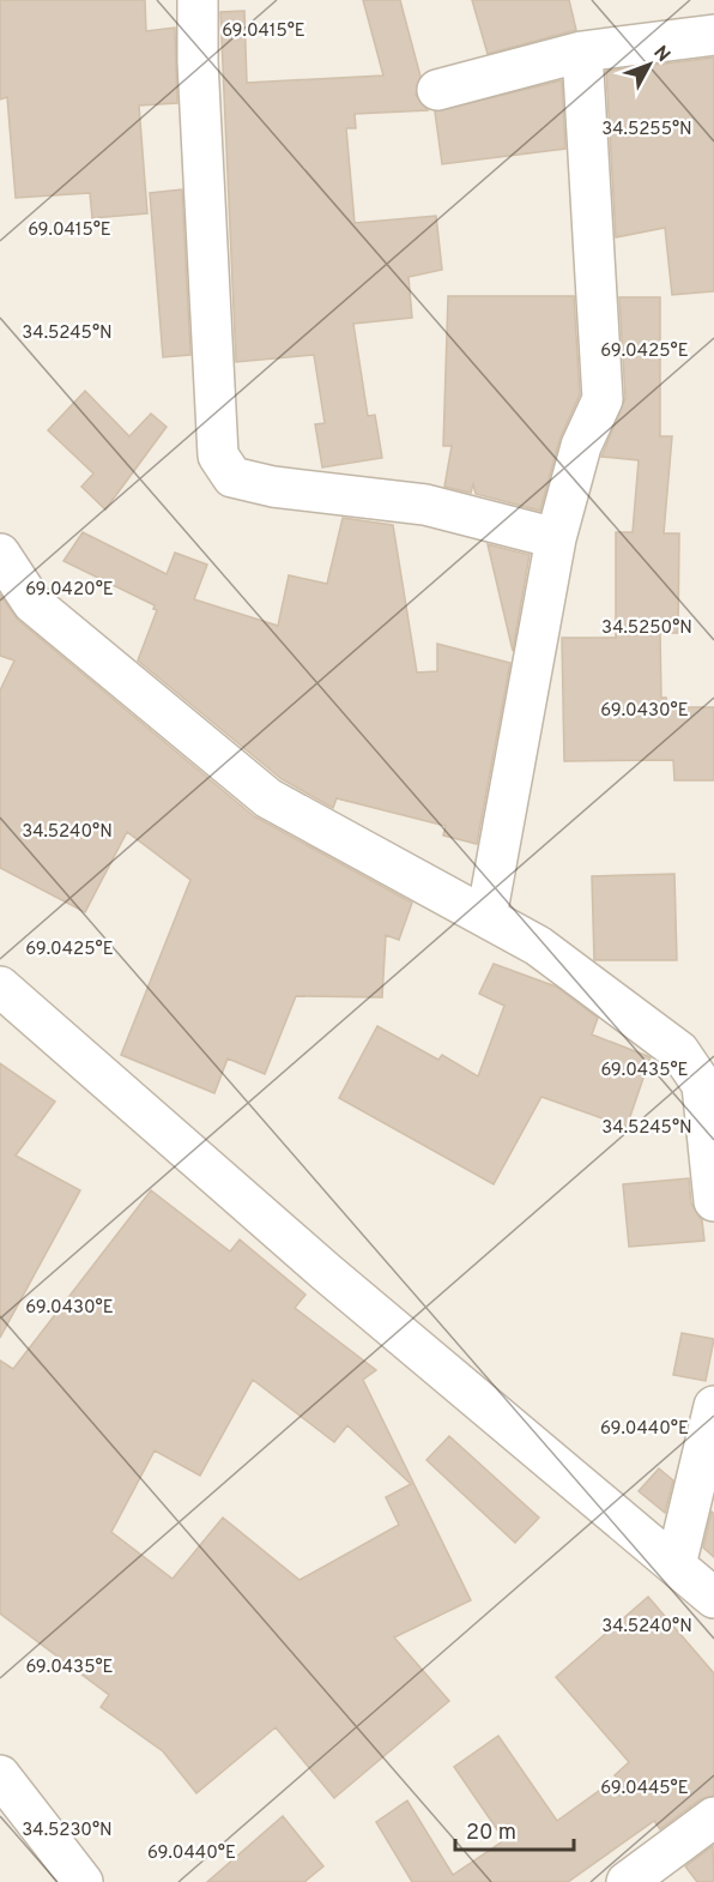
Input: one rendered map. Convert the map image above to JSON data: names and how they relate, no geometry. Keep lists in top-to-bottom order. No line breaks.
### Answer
{"scale_bar":"20 m","north":"top right","coordinates":["69.0415°E","34.5255°N","34.5245°N","69.0425°E","69.0420°E","34.5250°N","69.0430°E","34.5240°N","69.0435°E","69.0440°E","69.0445°E","34.5230°N"]}
